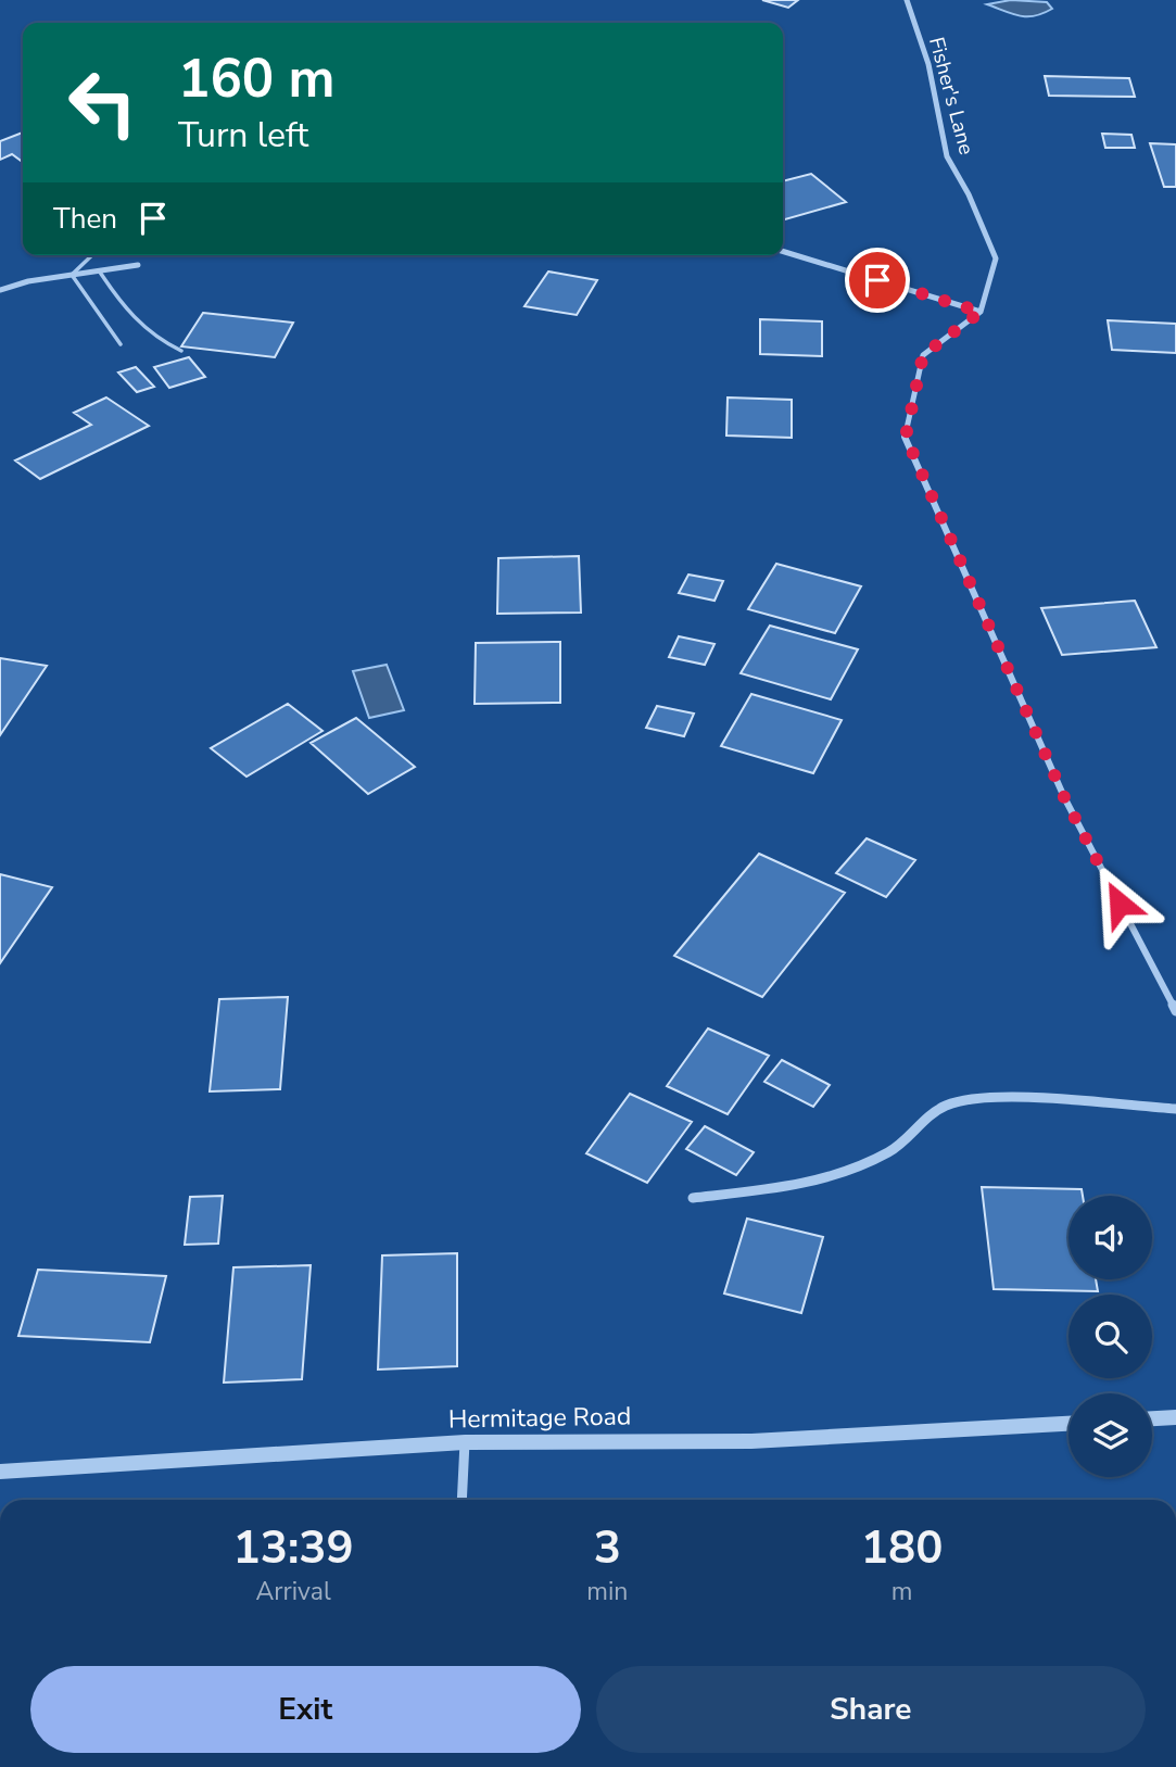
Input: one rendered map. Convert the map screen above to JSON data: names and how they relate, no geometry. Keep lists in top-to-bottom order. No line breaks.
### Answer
{"streets":{"street":["Fisher's Lane","Hermitage Road"]},"page":{"turn":["160 m","Turn left"],"then":"Then","eta":["13:39","Arrival","3","min","180","m"],"buttons":["Exit","Share"]}}
